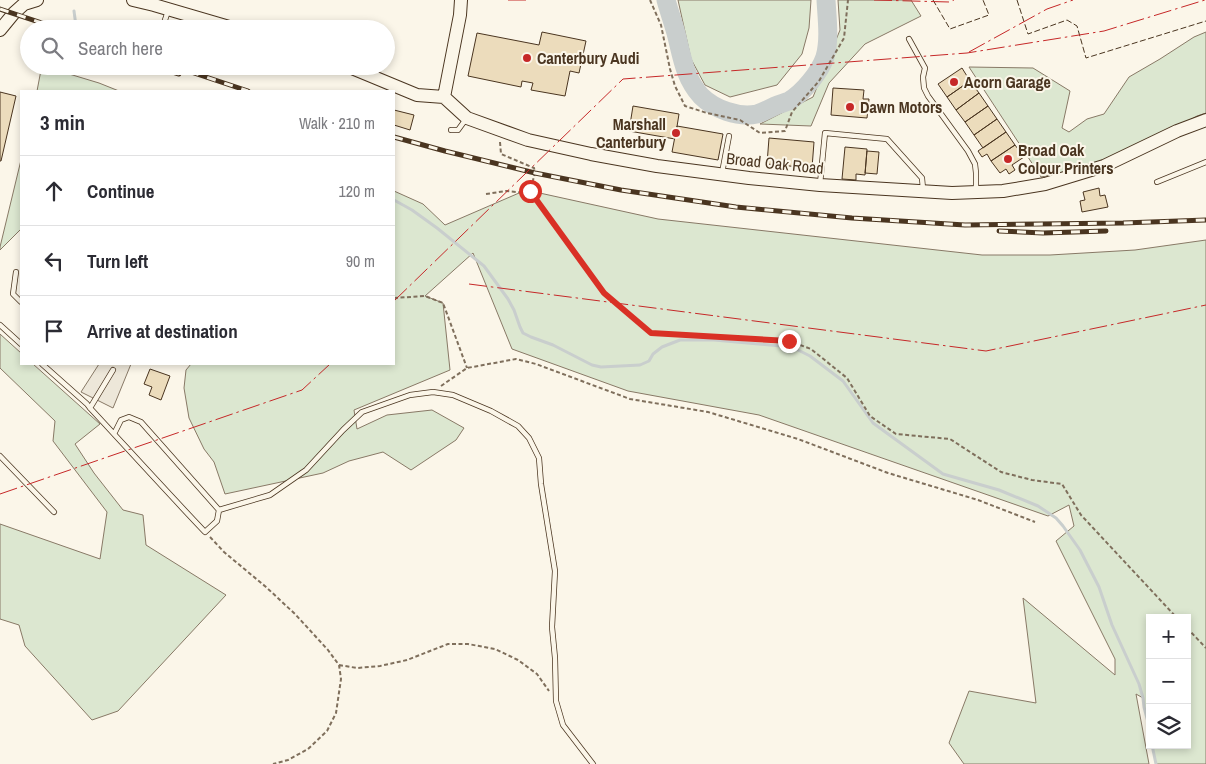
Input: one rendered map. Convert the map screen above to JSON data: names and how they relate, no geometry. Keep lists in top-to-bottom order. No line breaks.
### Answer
{"streets":{"street":["Broad Oak Road"]},"places":["Canterbury Audi","Acorn Garage","Dawn Motors","Marshall Canterbury","Broad Oak Colour Printers"],"page":{"search":"Search here","heading":["3 min","Walk · 210 m"],"list":[["Continue","120 m"],["Turn left","90 m"],"Arrive at destination"],"map_buttons":["+","−"]}}
